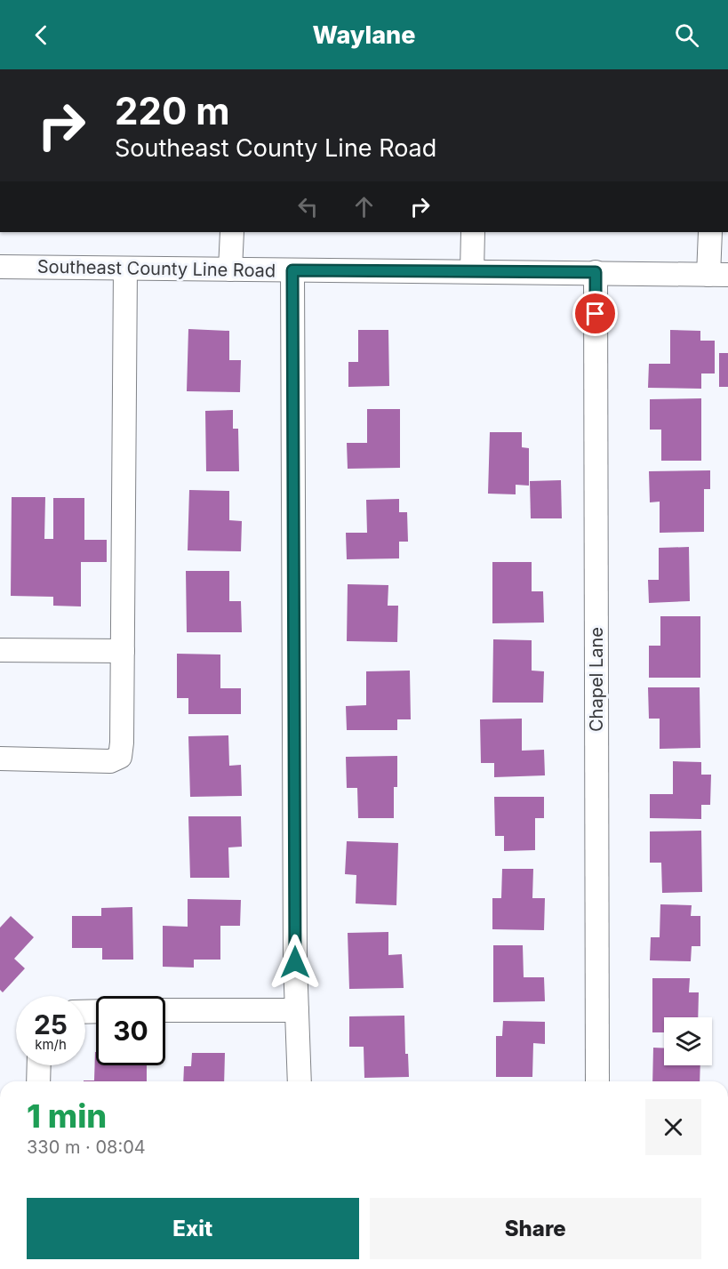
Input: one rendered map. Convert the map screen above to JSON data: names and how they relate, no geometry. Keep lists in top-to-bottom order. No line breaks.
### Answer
{"streets":{"street":["Southeast County Line Road","Chapel Lane"]},"crossings":[["Southeast County Line Road","Chapel Lane"]],"page":{"header":"Waylane","turn":["220 m","Southeast County Line Road"],"speed":"25 km/h","limit":"30","heading":["1 min","330 m · 08:04"],"buttons":["Exit","Share"]}}
